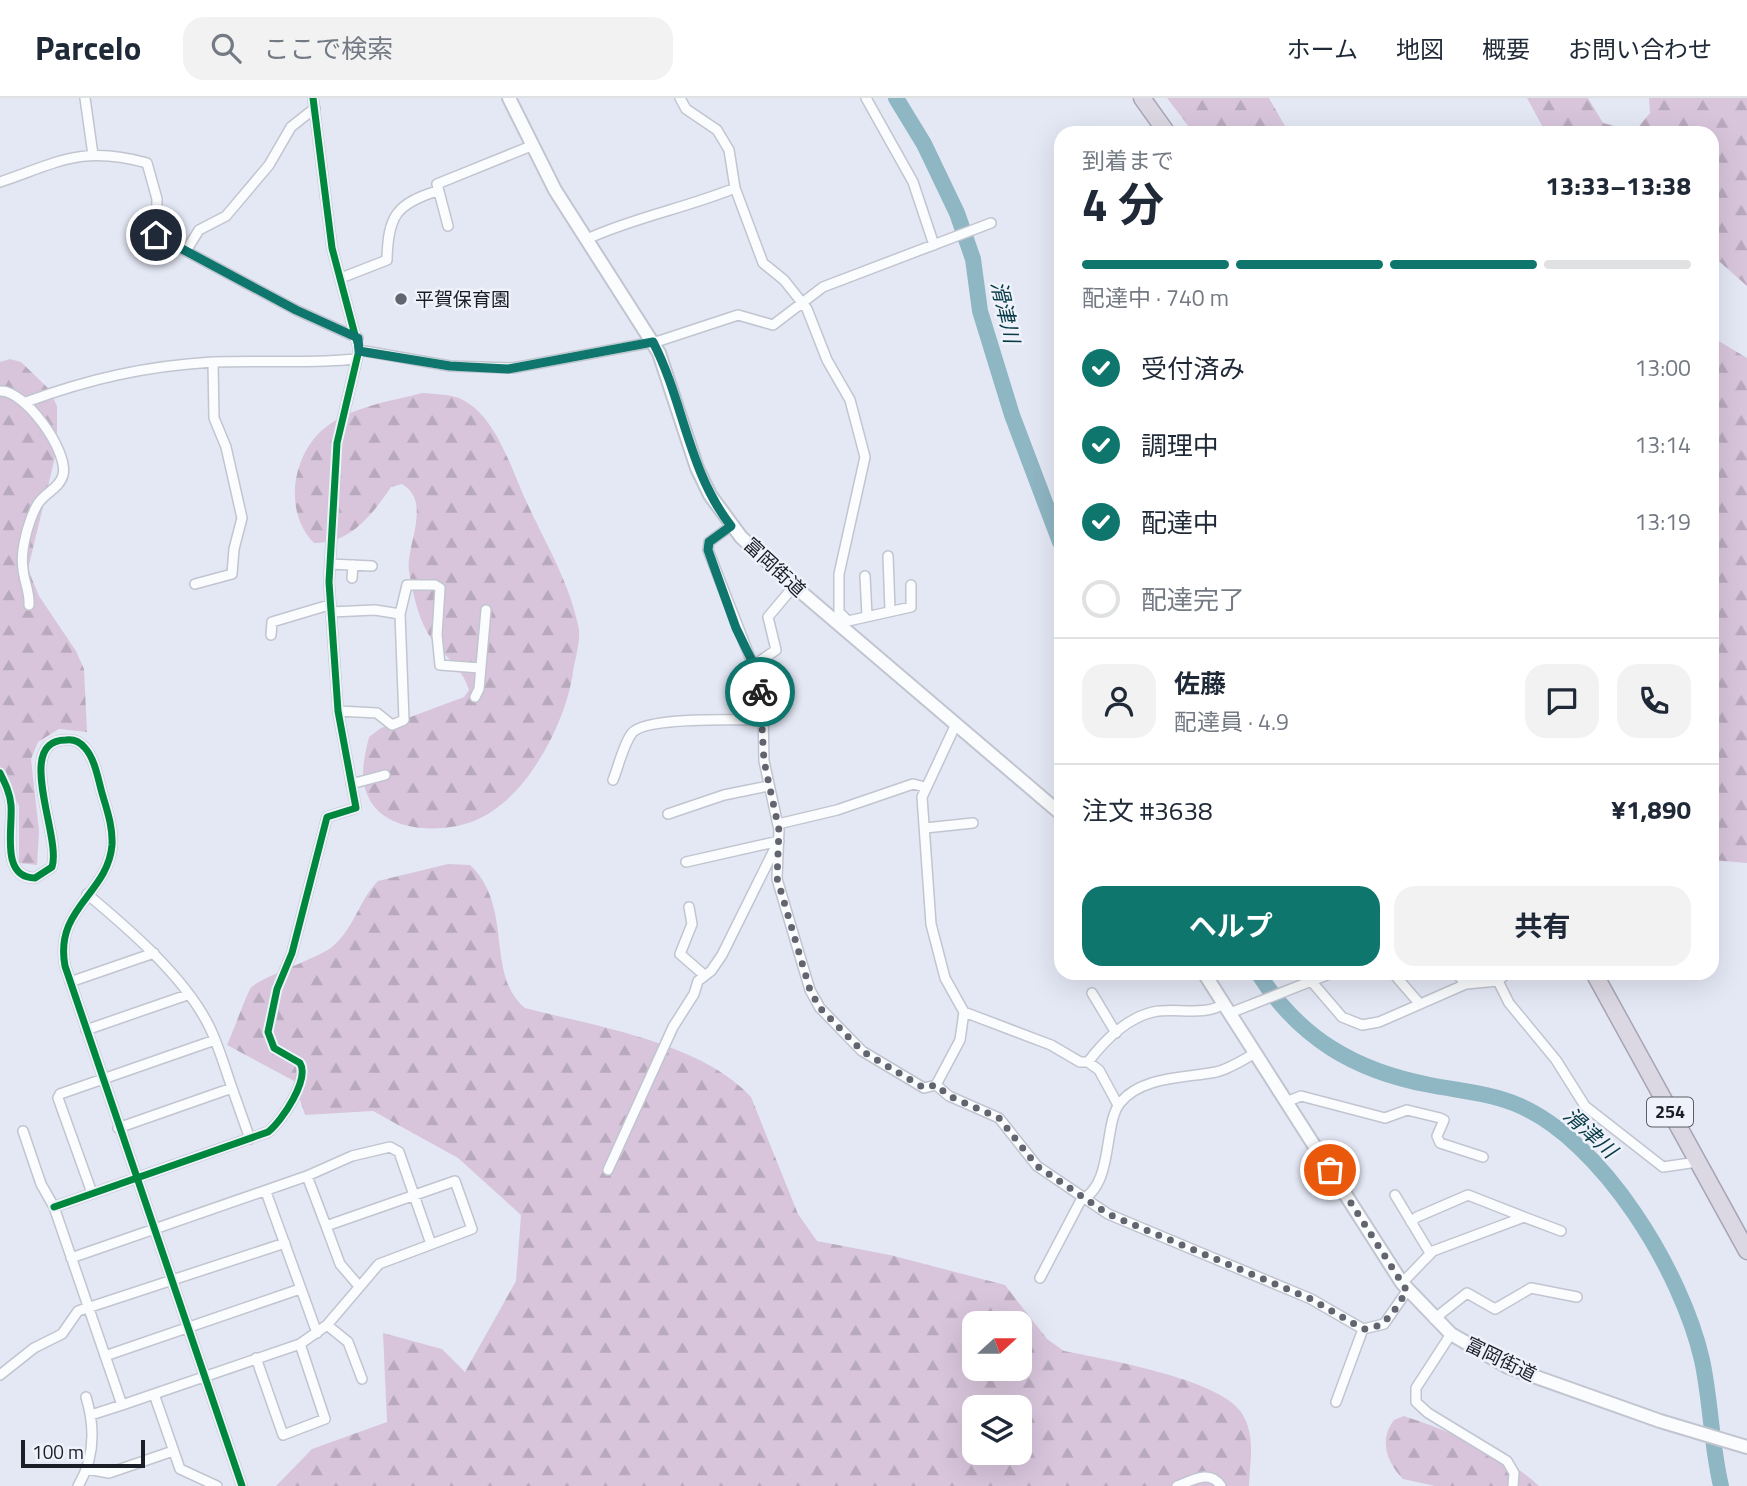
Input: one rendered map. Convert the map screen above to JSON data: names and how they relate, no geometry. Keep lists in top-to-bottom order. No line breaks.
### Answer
{"streets":{"highway":["254"],"street":["富岡街道"]},"water":["滑津川"],"places":["平賀保育園"],"scale_bar":"100 m","north":"right","page":{"header":"Parcelo","search":"ここで検索","nav":["ホーム","地図","概要","お問い合わせ"],"heading":["4 分","到着まで","13:33–13:38"],"panel":["佐藤","配達員 · 4.9","注文 #3638","¥1,890"],"bar":"配達中 · 740 m","list":[["受付済み","13:00"],["調理中","13:14"],["配達中","13:19"],"配達完了"],"buttons":["ヘルプ","共有"],"scale":"100 m"}}
